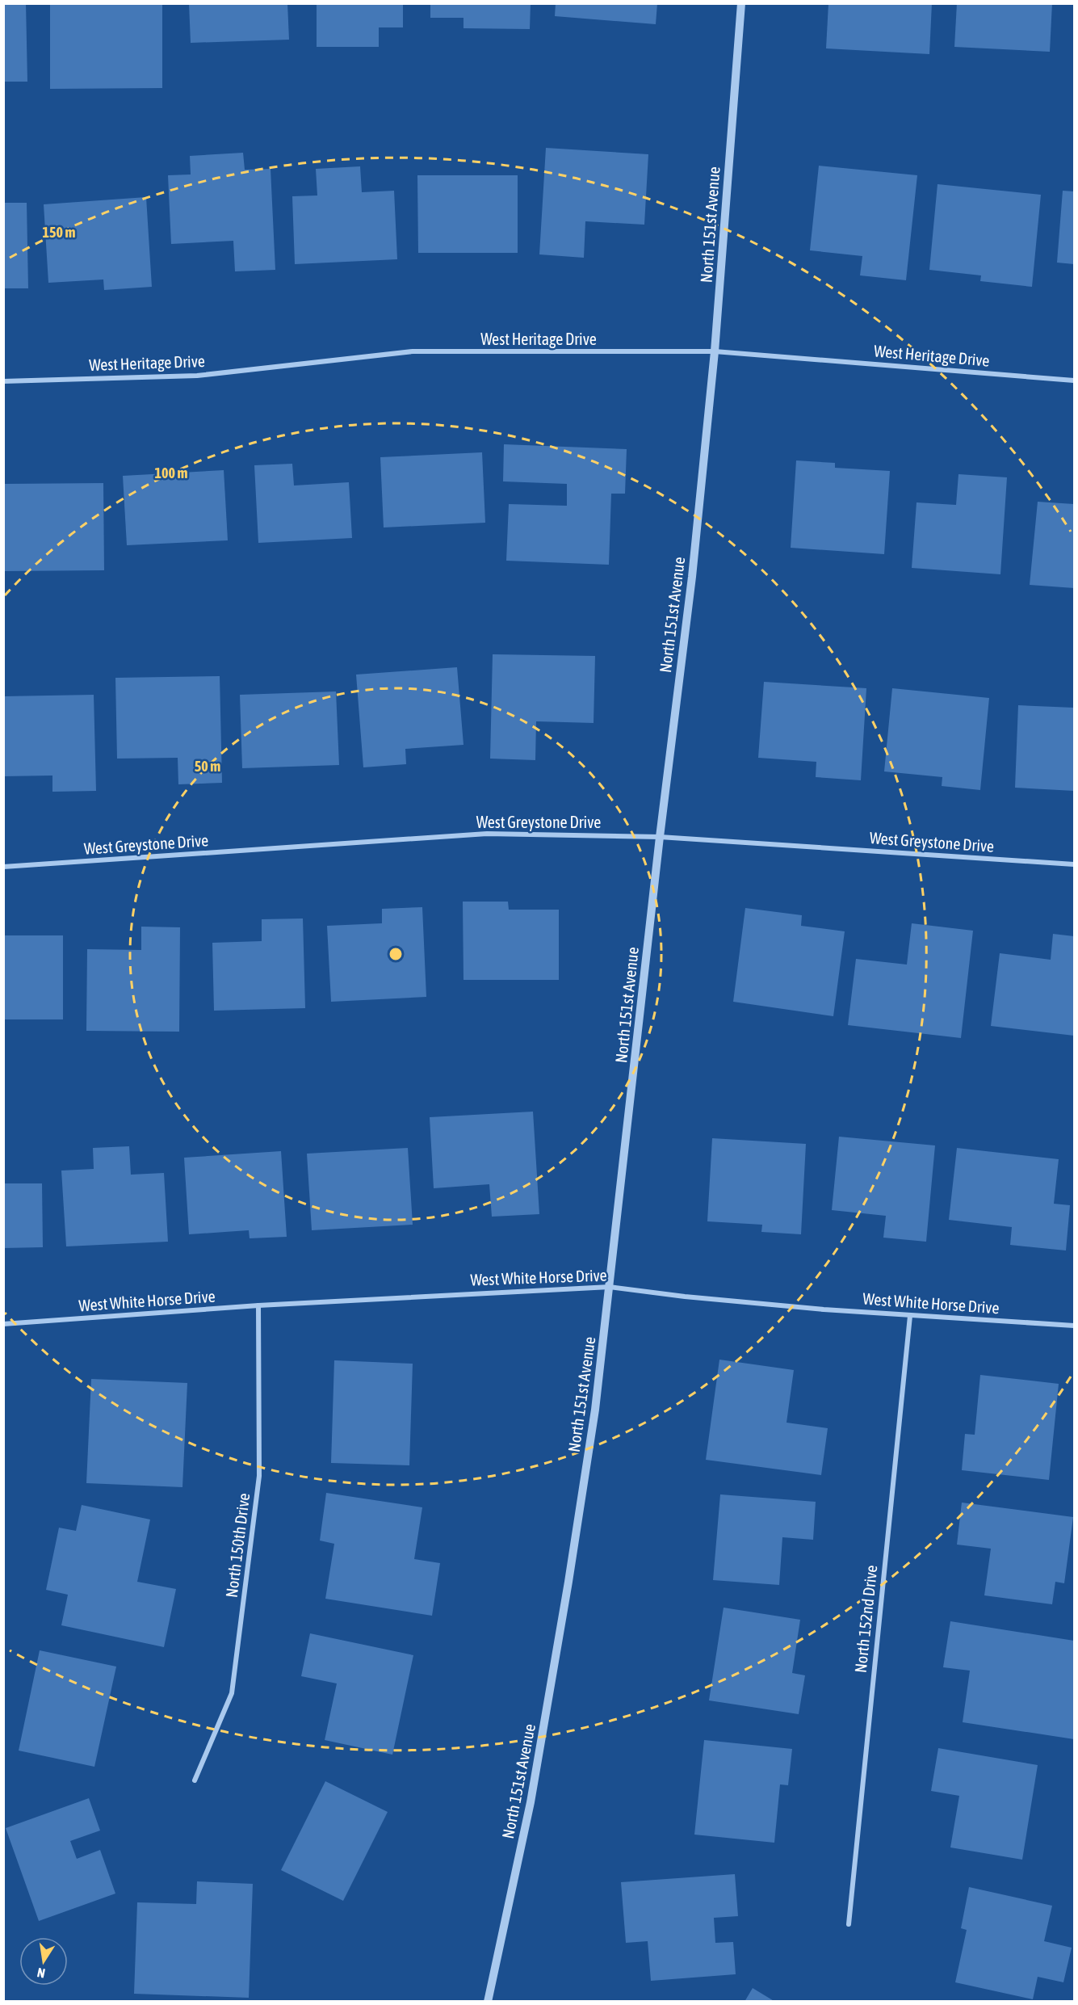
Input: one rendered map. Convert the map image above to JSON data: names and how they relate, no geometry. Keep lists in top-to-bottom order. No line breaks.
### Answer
{"streets":{"street":["North 151st Avenue","West Heritage Drive","West Greystone Drive","West White Horse Drive","North 150th Drive","North 152nd Drive"]},"crossings":[["North 151st Avenue","West Heritage Drive"],["North 151st Avenue","West Greystone Drive"],["North 151st Avenue","West White Horse Drive"],["West White Horse Drive","North 150th Drive"],["West White Horse Drive","North 152nd Drive"]],"north":"bottom","rings":["150 m","100 m","50 m"]}
